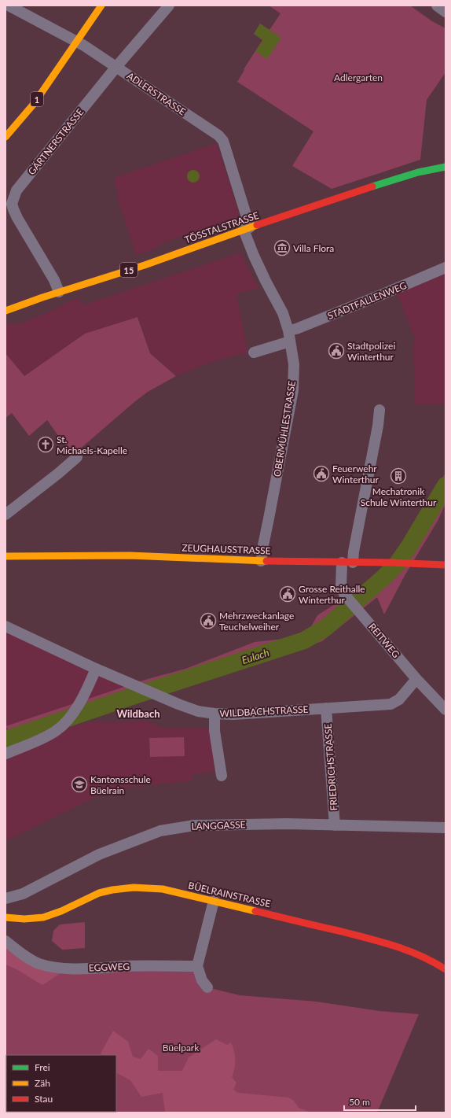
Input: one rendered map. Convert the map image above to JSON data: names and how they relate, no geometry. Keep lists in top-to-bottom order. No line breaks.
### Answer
{"streets":{"street":["ADLERSTRASSE","1","GÄRTNERSTRASSE","TÖSSTALSTRASSE","15","STADTFALLENWEG","OBERMÜHLESTRASSE","ZEUGHAUSSTRASSE","REITWEG","WILDBACHSTRASSE","FRIEDRICHSTRASSE","LANGGASSE","BÜELRAINSTRASSE","EGGWEG"]},"crossings":[["ADLERSTRASSE","1"],["ADLERSTRASSE","GÄRTNERSTRASSE"],["ADLERSTRASSE","TÖSSTALSTRASSE"],["ADLERSTRASSE","OBERMÜHLESTRASSE"],["GÄRTNERSTRASSE","TÖSSTALSTRASSE"],["TÖSSTALSTRASSE","OBERMÜHLESTRASSE"],["STADTFALLENWEG","OBERMÜHLESTRASSE"],["OBERMÜHLESTRASSE","ZEUGHAUSSTRASSE"],["ZEUGHAUSSTRASSE","REITWEG"],["REITWEG","WILDBACHSTRASSE"],["WILDBACHSTRASSE","FRIEDRICHSTRASSE"],["FRIEDRICHSTRASSE","LANGGASSE"]],"districts":["Wildbach"],"water":["Eulach"],"parks":["Adlergarten","Büelpark"],"places":{"museum":["Villa Flora"],"public building":["Stadtpolizei Winterthur","Feuerwehr Winterthur","Grosse Reithalle Winterthur","Mehrzweckanlage Teuchelweiher"],"church":["St. Michaels-Kapelle"],"building":["Mechatronik Schule Winterthur"],"school or university":["Kantonsschule Büelrain"]},"legend":["Frei","Zäh","Stau"],"scale_bar":"50 m"}
